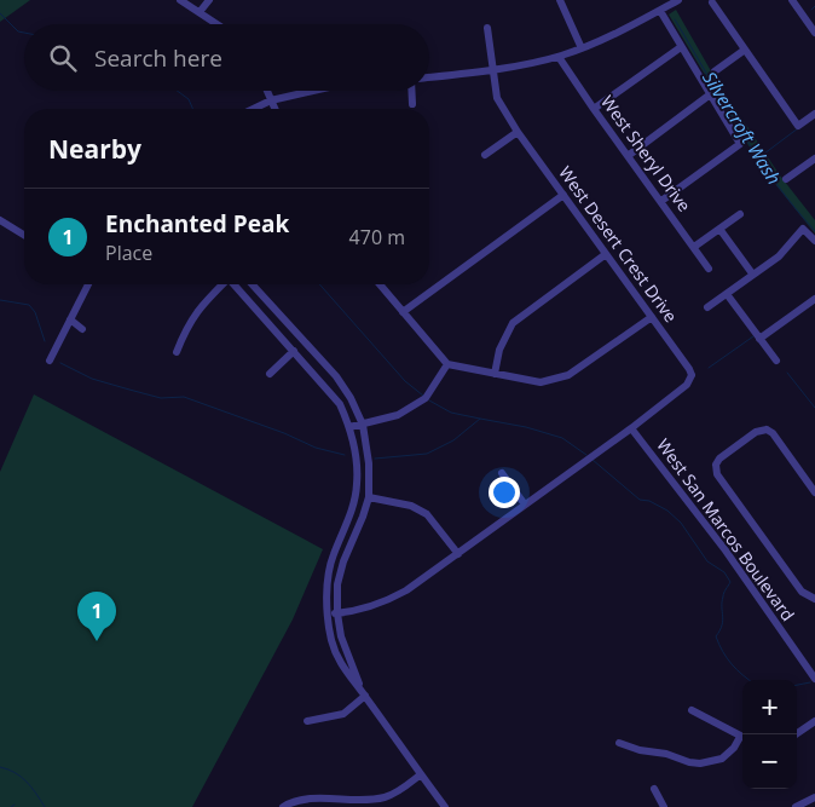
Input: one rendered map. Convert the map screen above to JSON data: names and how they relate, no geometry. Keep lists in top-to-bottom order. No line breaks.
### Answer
{"streets":{"street":["West Sheryl Drive","West Desert Crest Drive","West San Marcos Boulevard"]},"crossings":[["West Desert Crest Drive","West San Marcos Boulevard"]],"water":["Silvercroft Wash"],"page":{"search":"Search here","heading":"Nearby","list":[{"mark":"1","name":"Enchanted Peak","note":"Place","value":"470 m"}],"pins":"1","map_buttons":["+","−"]}}
